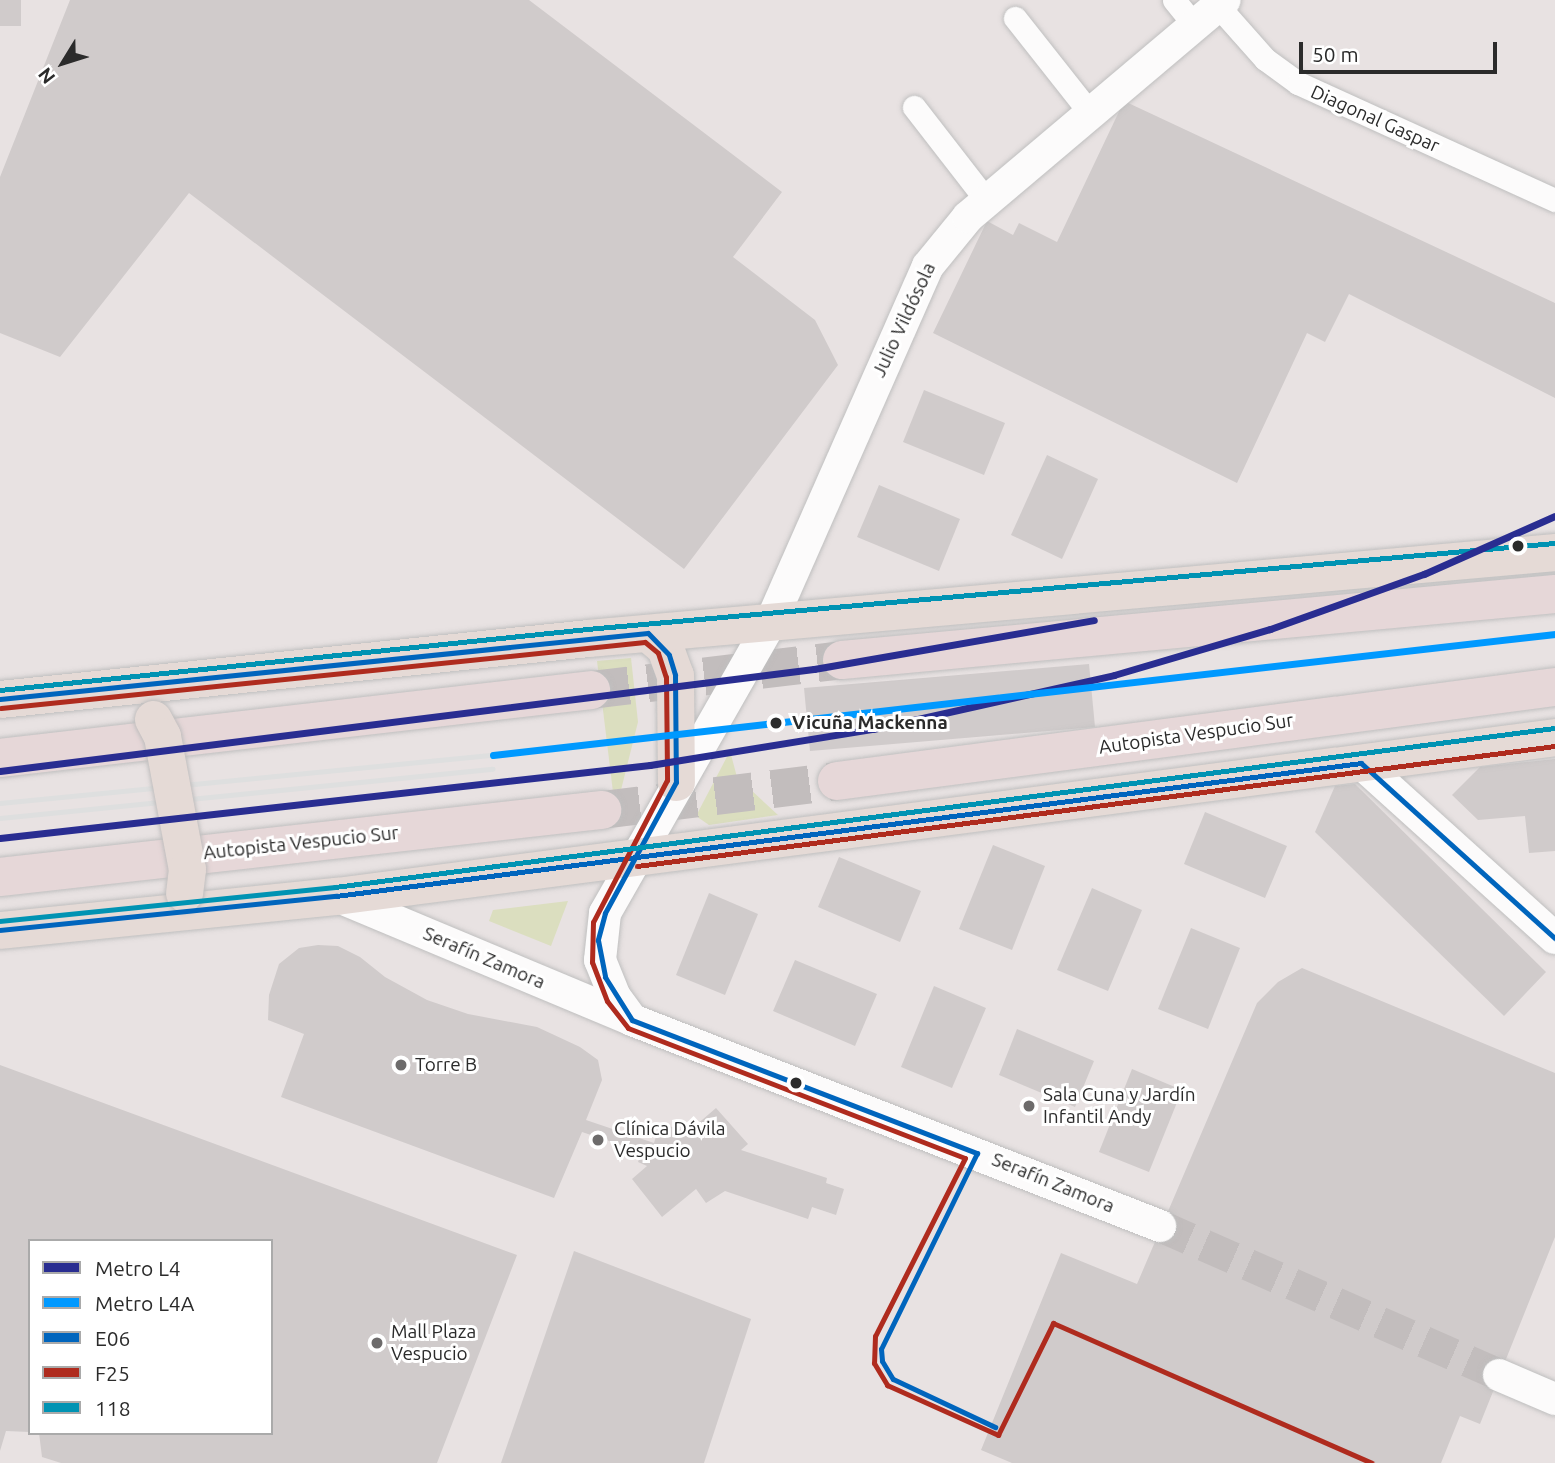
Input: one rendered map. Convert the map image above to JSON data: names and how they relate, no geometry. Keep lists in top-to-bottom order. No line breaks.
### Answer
{"streets":{"highway":["Autopista Vespucio Sur"],"street":["Diagonal Gaspar","Julio Vildósola","Serafín Zamora"]},"crossings":[["Diagonal Gaspar","Julio Vildósola"]],"places":["Vicuña Mackenna","Torre B","Sala Cuna y Jardín Infantil Andy","Clínica Dávila Vespucio","Mall Plaza Vespucio"],"lines":["metro line L4","transit line 118","transit line E06","metro line L4A","transit line F25"],"legend":["Metro L4","Metro L4A","E06","F25","118"],"scale_bar":"50 m","north":"bottom left"}
